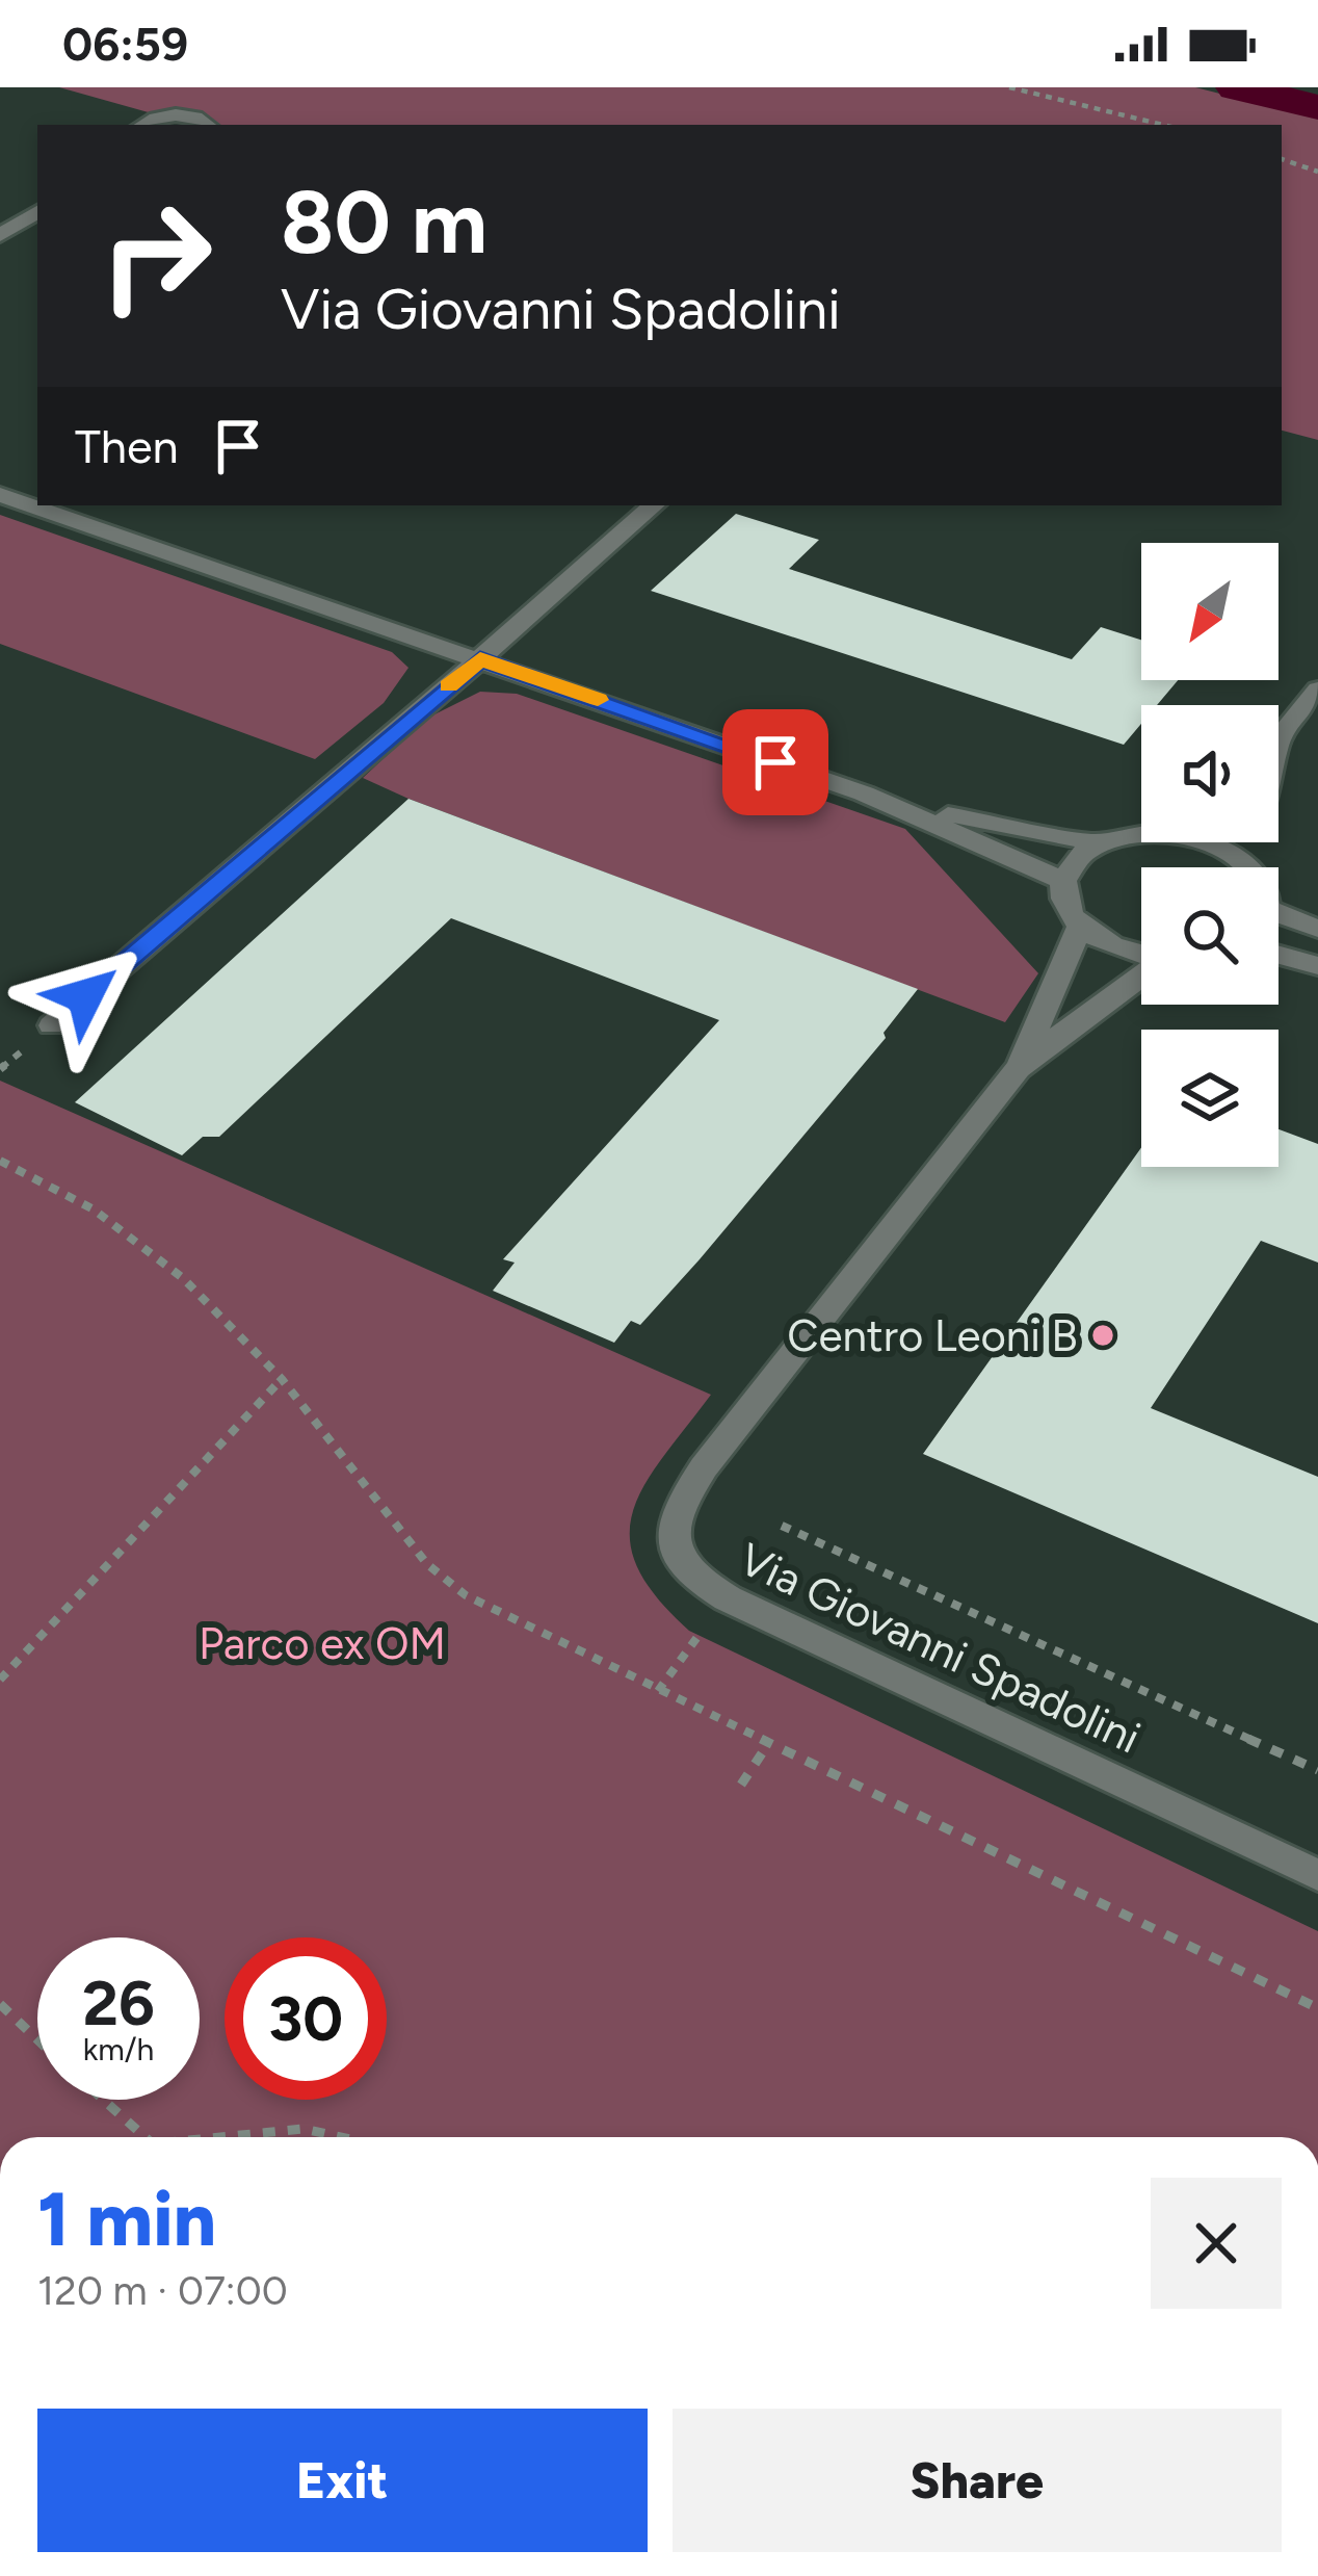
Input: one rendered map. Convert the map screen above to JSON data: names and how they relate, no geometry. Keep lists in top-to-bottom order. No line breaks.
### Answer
{"streets":{"street":["Via Giovanni Spadolini"]},"parks":["Parco ex OM"],"places":["Centro Leoni B"],"north":"bottom left","page":{"status":"06:59","turn":["80 m","Via Giovanni Spadolini"],"then":"Then","speed":"26 km/h","limit":"30","heading":["1 min","120 m · 07:00"],"buttons":["Exit","Share"]}}
